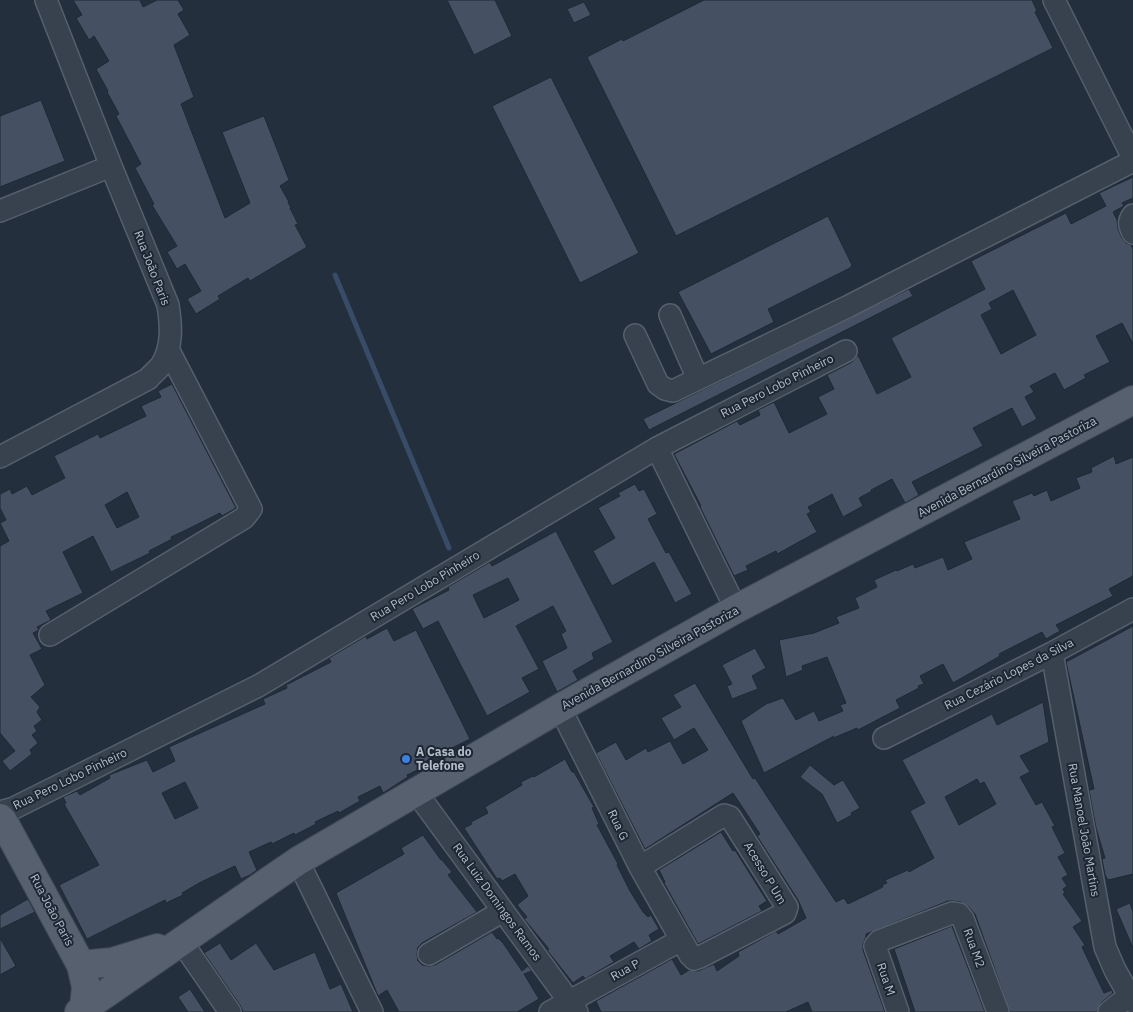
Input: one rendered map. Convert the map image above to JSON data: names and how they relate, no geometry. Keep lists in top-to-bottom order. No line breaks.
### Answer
{"streets":{"main road":["Rua João Paris","Avenida Bernardino Silveira Pastoriza"],"street":["Rua Pero Lobo Pinheiro","Rua Cezário Lopes da Silva","Rua G","Rua Manoel João Martins","Acesso P Um","Rua Luiz Domingos Ramos","Rua M2","Rua P","Rua M"]},"crossings":[["Rua João Paris","Avenida Bernardino Silveira Pastoriza"],["Avenida Bernardino Silveira Pastoriza","Rua G"],["Avenida Bernardino Silveira Pastoriza","Rua Luiz Domingos Ramos"],["Rua Cezário Lopes da Silva","Rua Manoel João Martins"],["Rua G","Acesso P Um"],["Rua G","Rua P"],["Acesso P Um","Rua P"],["Rua Luiz Domingos Ramos","Rua P"],["Rua M2","Rua M"]],"places":["A Casa do Telefone"]}
